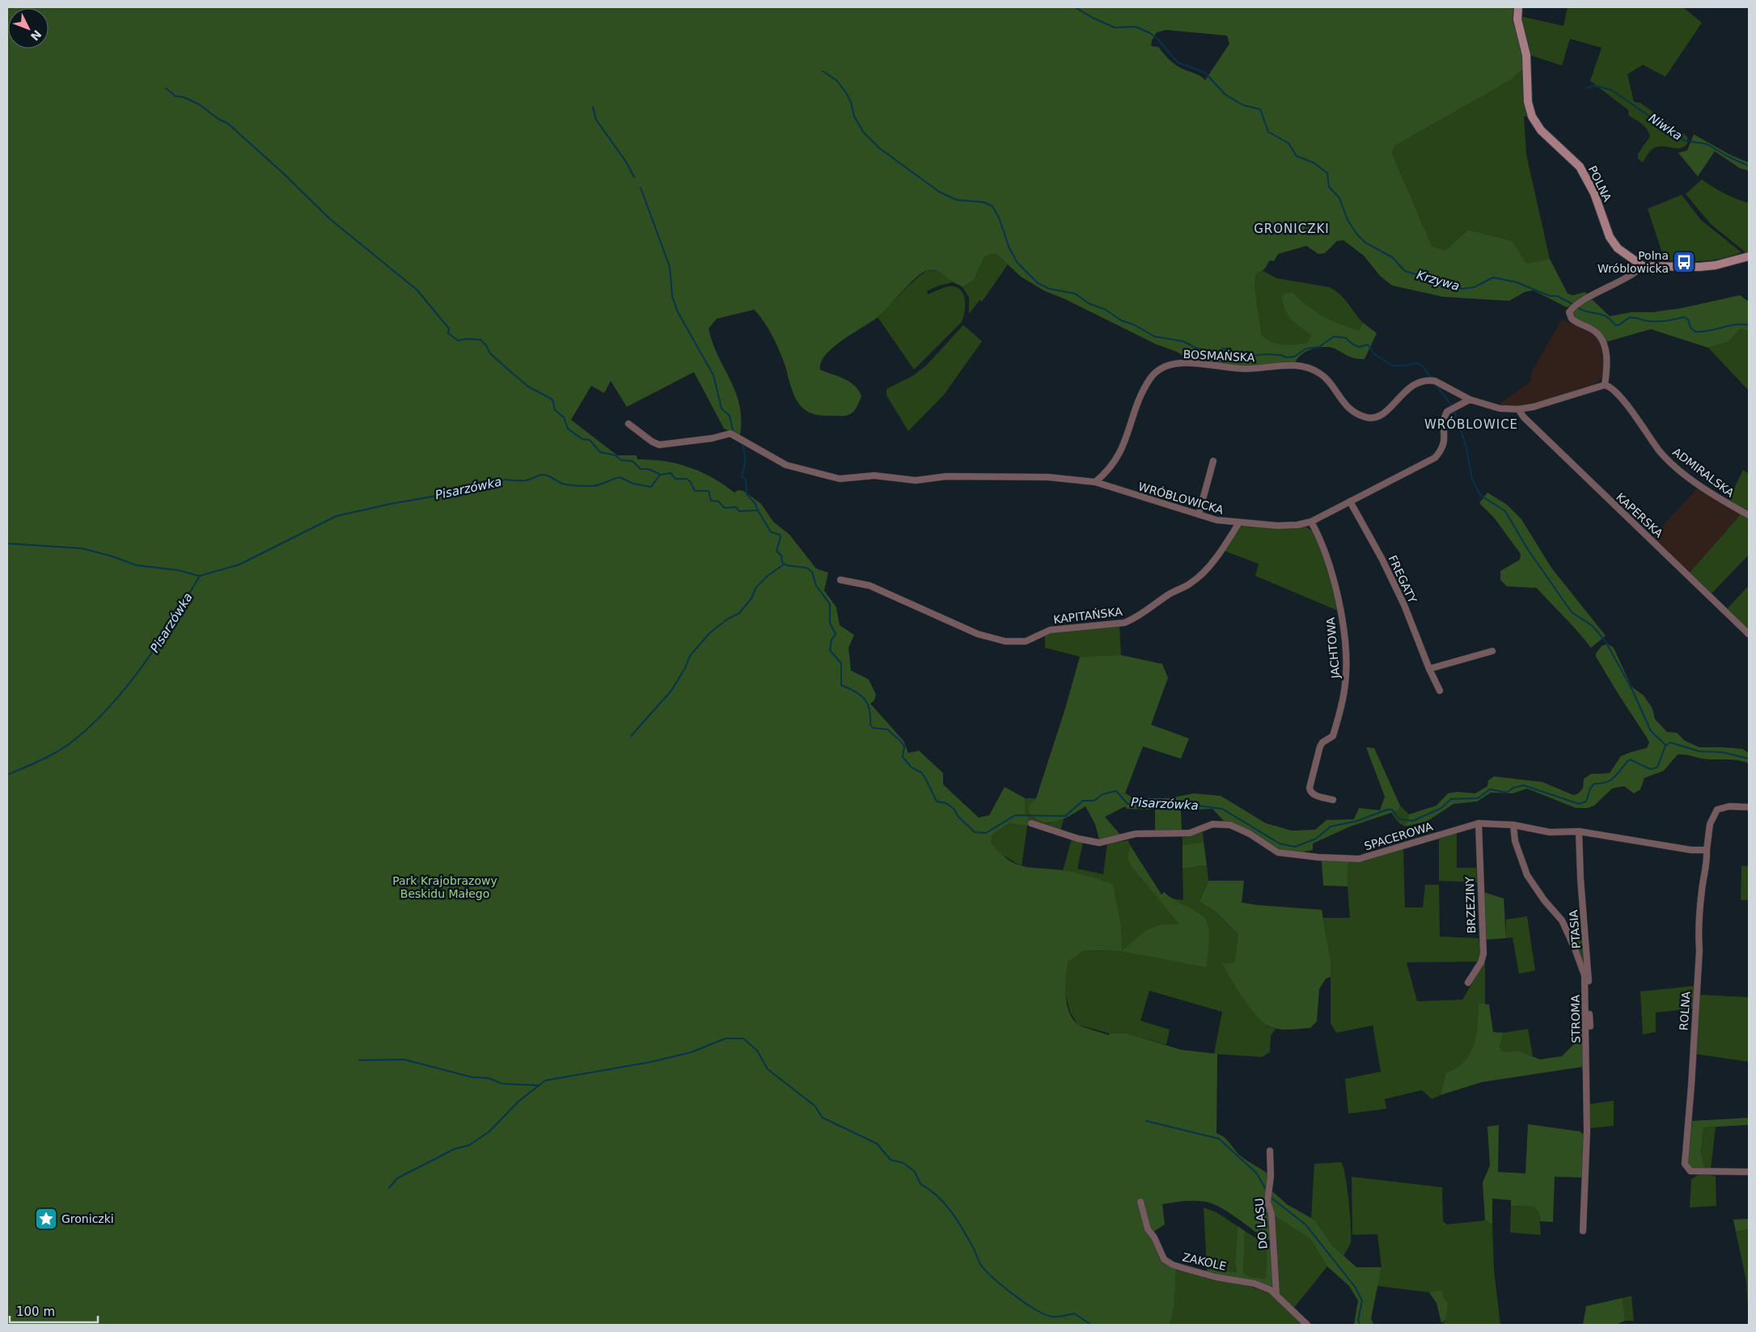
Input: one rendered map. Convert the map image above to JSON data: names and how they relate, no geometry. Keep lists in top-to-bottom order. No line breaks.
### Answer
{"streets":{"street":["POLNA","BOSMAŃSKA","ADMIRALSKA","WRÓBLOWICKA","KAPERSKA","FREGATY","KAPITAŃSKA","JACHTOWA","SPACEROWA","BRZEZINY","PTASIA","ROLNA","STROMA","DO LASU","ZAKOLE"]},"crossings":[["BOSMAŃSKA","WRÓBLOWICKA"],["WRÓBLOWICKA","FREGATY"],["WRÓBLOWICKA","KAPITAŃSKA"],["WRÓBLOWICKA","JACHTOWA"],["SPACEROWA","BRZEZINY"],["SPACEROWA","PTASIA"],["SPACEROWA","ROLNA"],["SPACEROWA","STROMA"],["DO LASU","ZAKOLE"]],"districts":["GRONICZKI","WRÓBLOWICE"],"water":["Niwka","Krzywa","Pisarzówka"],"parks":["Park Krajobrazowy Beskidu Małego"],"places":{"bus stop":["Polna Wróblowicka"],"place":["Groniczki"]},"scale_bar":"100 m","north":"bottom right"}
